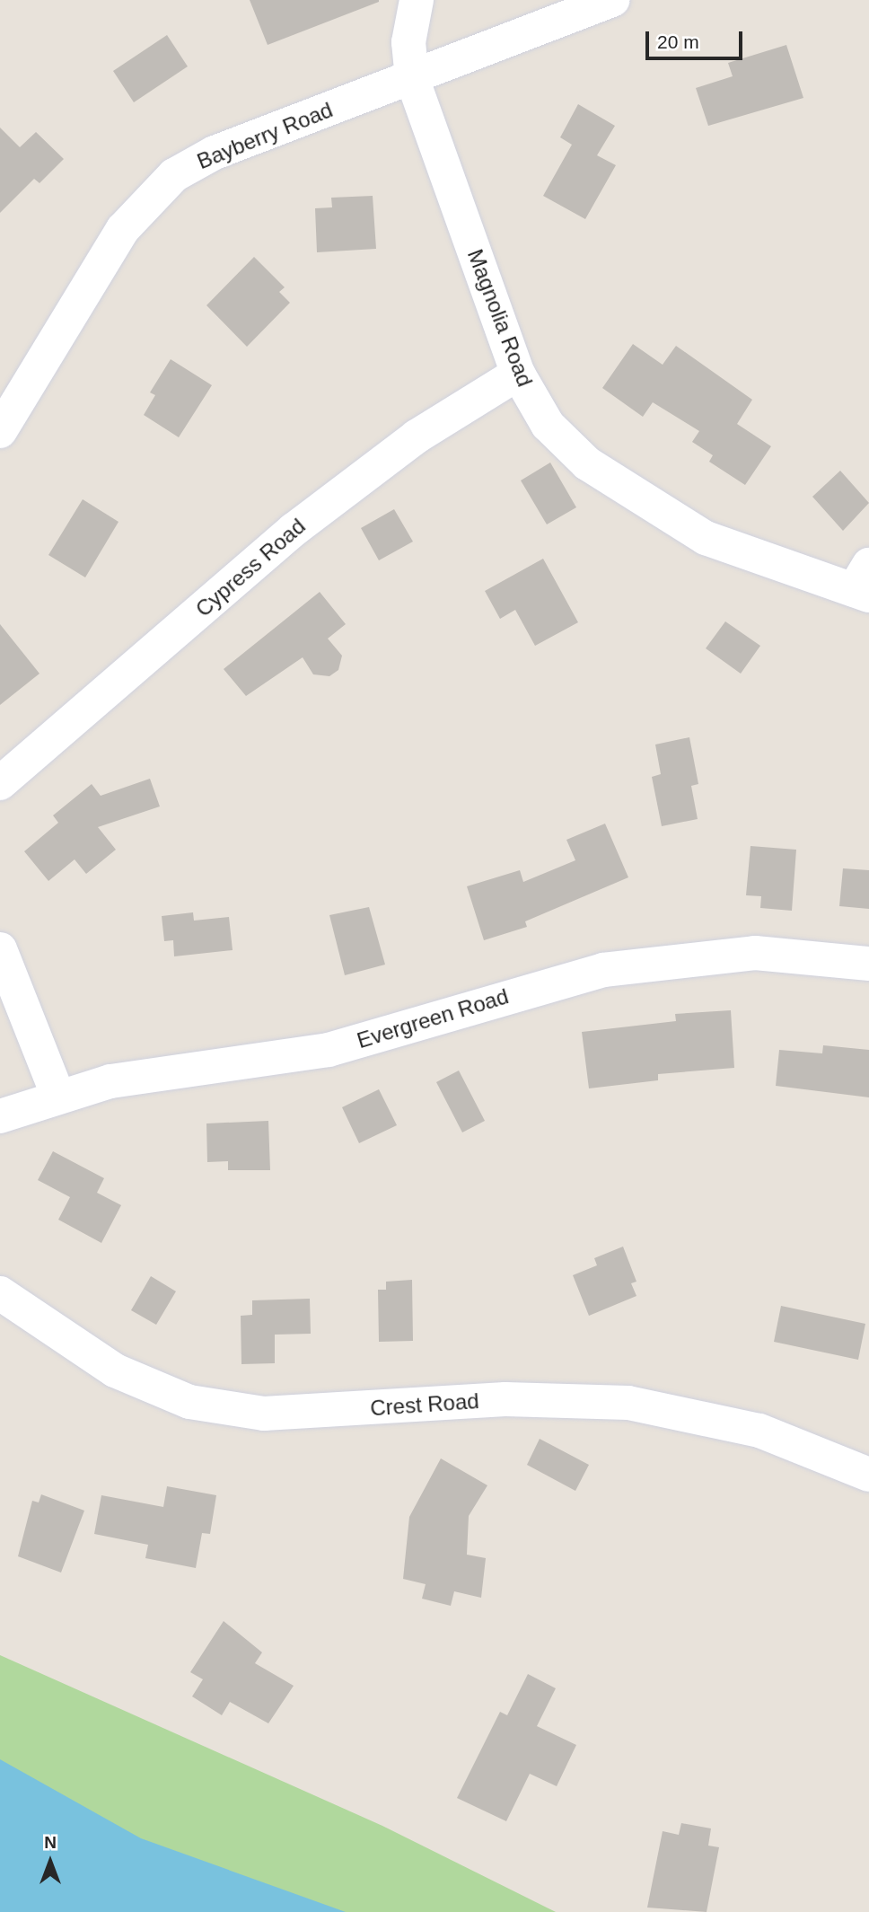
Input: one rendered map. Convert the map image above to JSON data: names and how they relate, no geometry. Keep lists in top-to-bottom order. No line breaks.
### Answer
{"streets":{"street":["Bayberry Road","Magnolia Road","Cypress Road","Evergreen Road","Crest Road"]},"crossings":[["Bayberry Road","Magnolia Road"],["Magnolia Road","Cypress Road"]],"scale_bar":"20 m","north":"top"}
